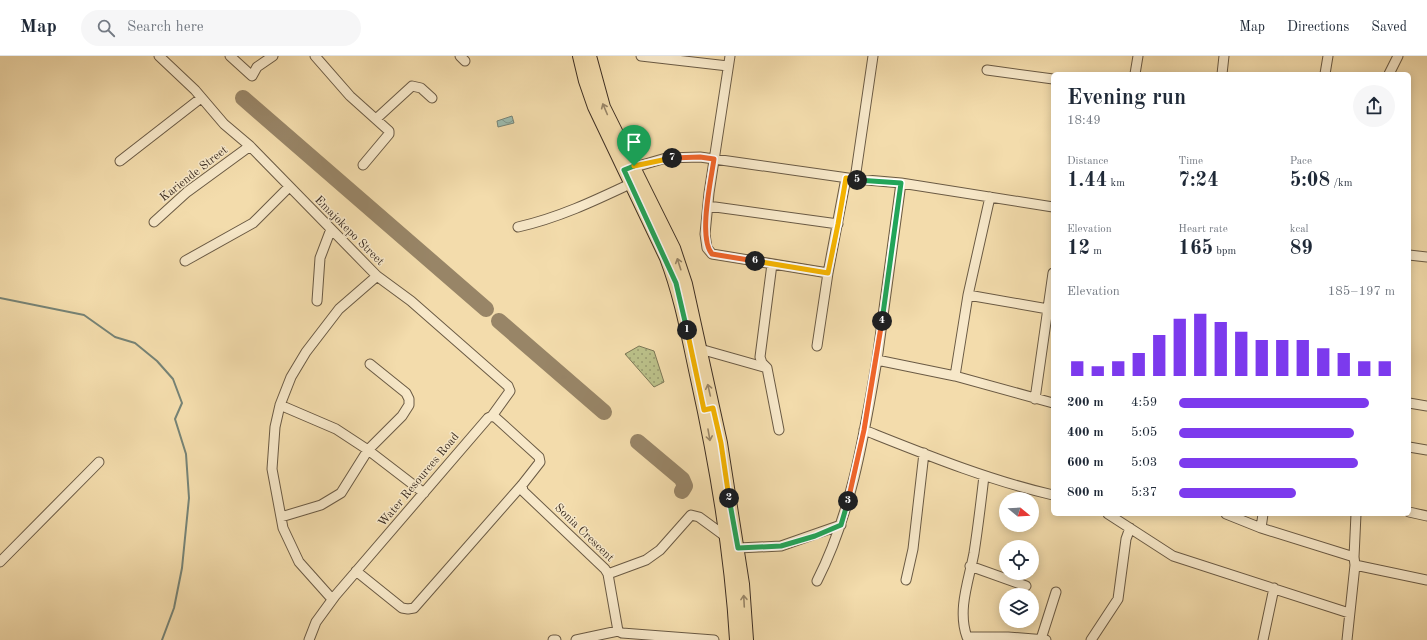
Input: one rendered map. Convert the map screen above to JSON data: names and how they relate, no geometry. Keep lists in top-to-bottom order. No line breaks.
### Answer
{"streets":{"street":["Kariende Street","Emajokepo Street","Water Resources Road","Sonia Crescent"]},"crossings":[["Kariende Street","Emajokepo Street"],["Emajokepo Street","Water Resources Road"]],"north":"right","page":{"header":"Map","search":"Search here","nav":["Map","Directions","Saved"],"heading":["Evening run","18:49"],"stats":[["Distance","1.44 km"],["Time","7:24"],["Pace","5:08 /km"],["Elevation","12 m"],["Heart rate","165 bpm"],["kcal","89"]],"pins":["7","5","6","4","1","2","3"],"chart":["Elevation","185–197 m"],"list":[{"name":"200 m","note":"4:59"},{"name":"400 m","note":"5:05"},{"name":"600 m","note":"5:03"},{"name":"800 m","note":"5:37"}]}}
